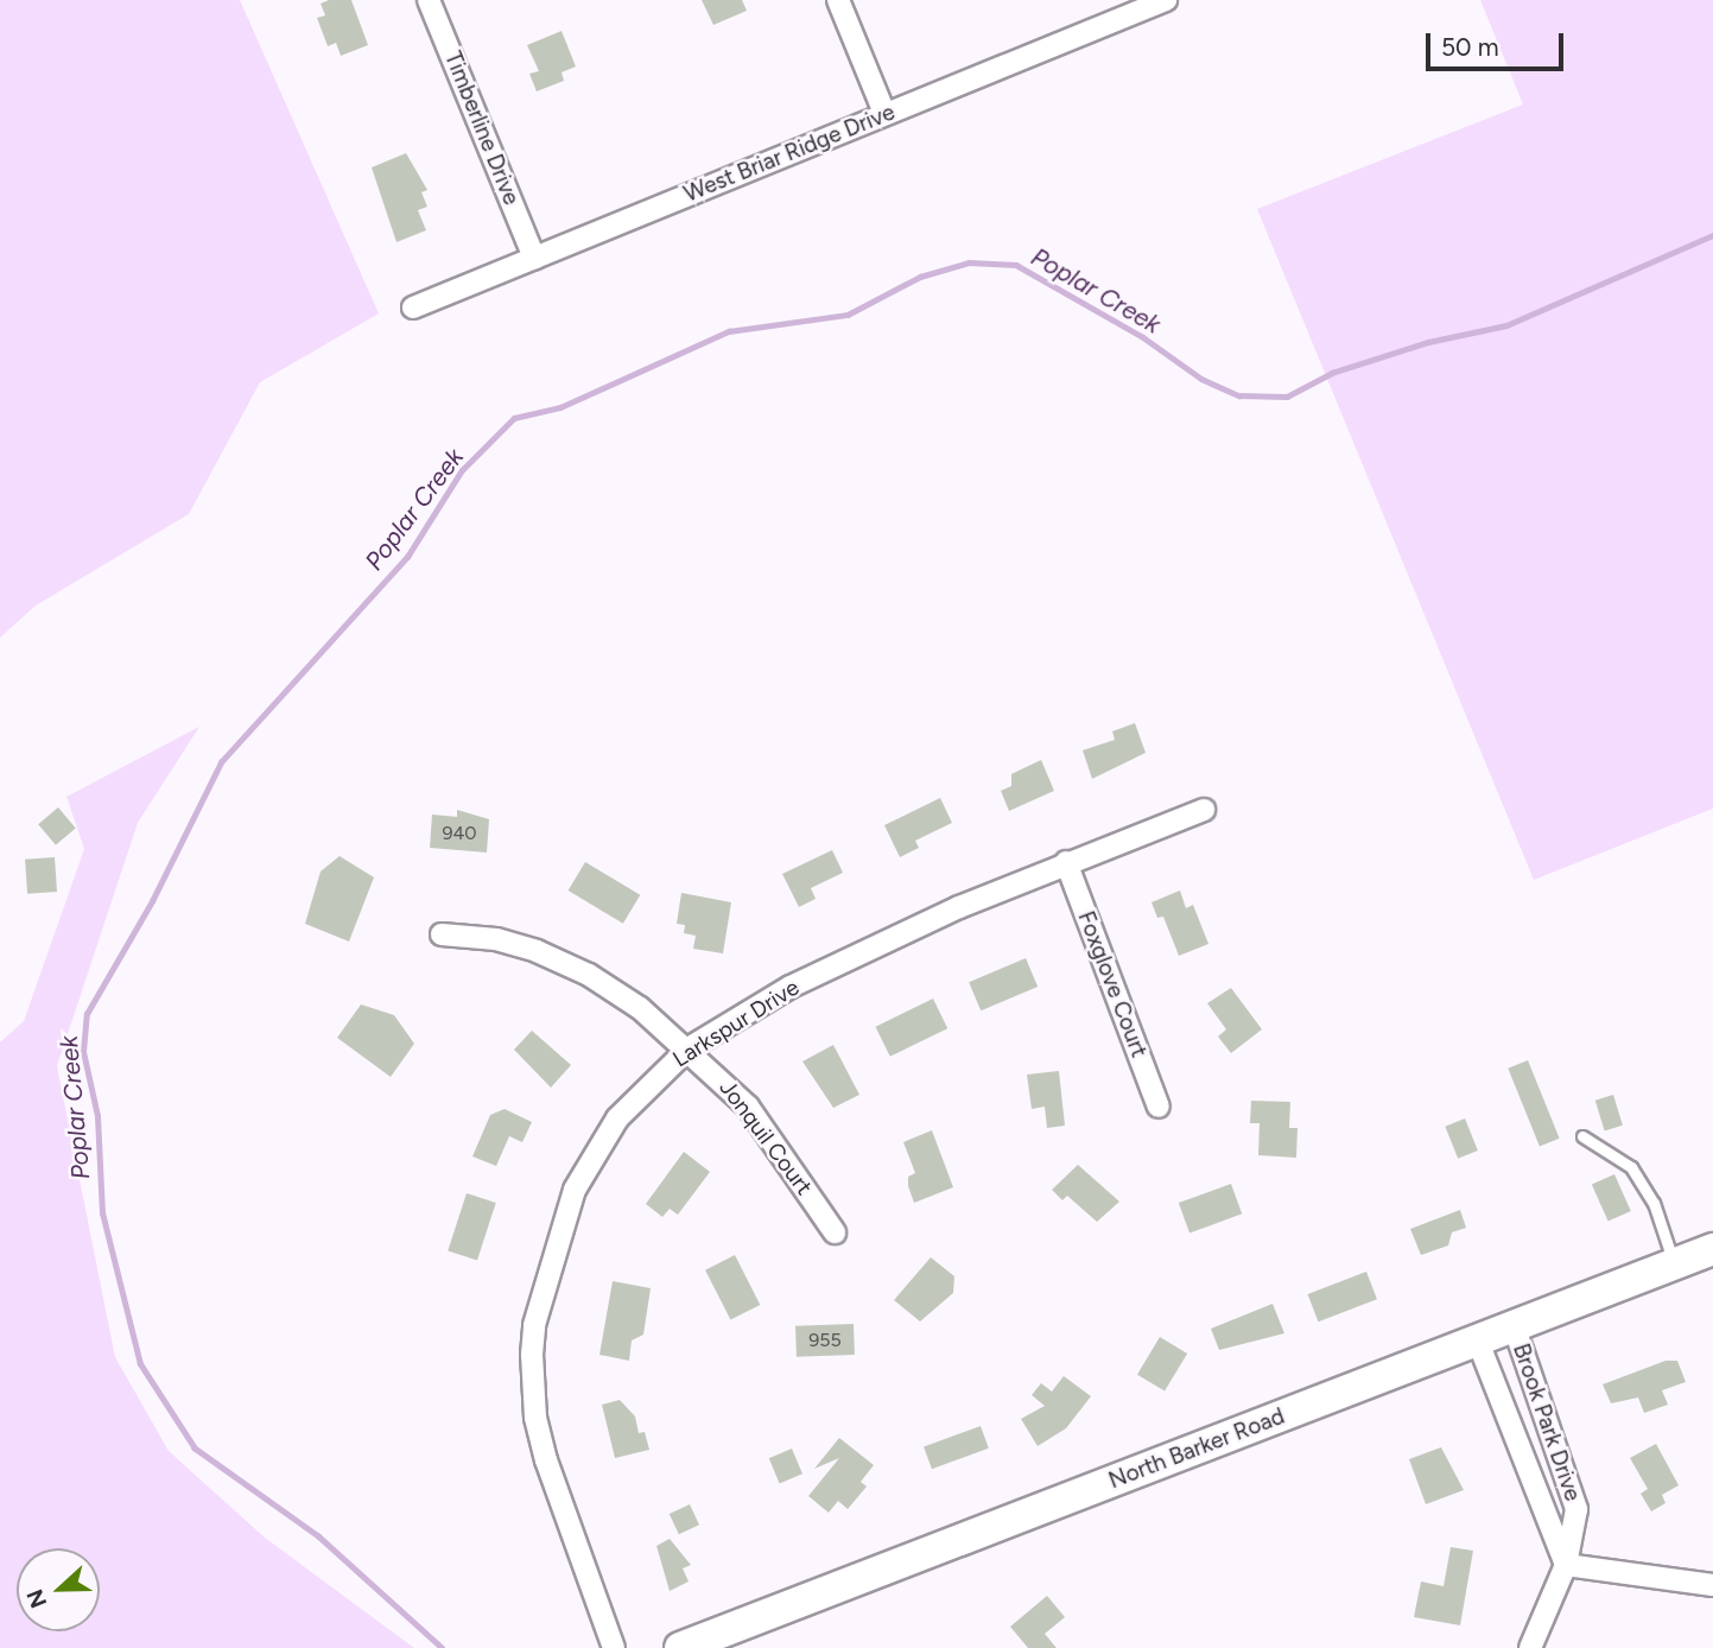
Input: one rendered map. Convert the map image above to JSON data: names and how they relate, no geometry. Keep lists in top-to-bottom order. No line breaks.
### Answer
{"streets":{"main road":["North Barker Road"],"street":["Timberline Drive","West Briar Ridge Drive","Foxglove Court","Larkspur Drive","Jonquil Court","Brook Park Drive"]},"crossings":[["Timberline Drive","West Briar Ridge Drive"],["Foxglove Court","Larkspur Drive"],["Larkspur Drive","Jonquil Court"],["Brook Park Drive","North Barker Road"]],"water":["Poplar Creek"],"house_numbers":["940","955"],"scale_bar":"50 m","north":"left"}
